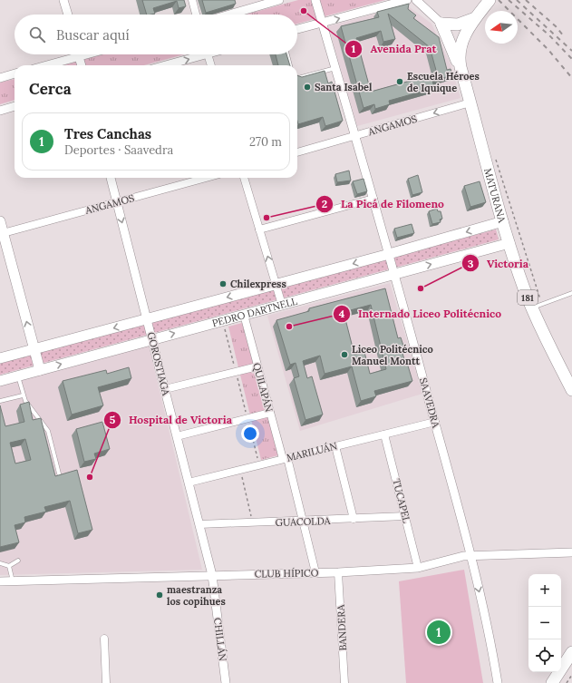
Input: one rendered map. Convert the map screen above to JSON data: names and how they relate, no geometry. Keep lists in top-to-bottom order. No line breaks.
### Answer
{"streets":{"highway":["MATURANA","181"],"main road":["PEDRO DARTNELL"],"street":["ANGAMOS","GOROSTIAGA","QUILAPÁN","SAAVEDRA","MARILUÁN","TUCAPEL","GUACOLDA","CLUB HÍPICO","BANDERA","CHILLÁN"]},"crossings":[["ANGAMOS","MATURANA"],["ANGAMOS","GOROSTIAGA"],["ANGAMOS","SAAVEDRA"],["MATURANA","PEDRO DARTNELL"],["PEDRO DARTNELL","GOROSTIAGA"],["PEDRO DARTNELL","QUILAPÁN"],["PEDRO DARTNELL","SAAVEDRA"],["GOROSTIAGA","MARILUÁN"],["GOROSTIAGA","GUACOLDA"],["GOROSTIAGA","CLUB HÍPICO"],["GOROSTIAGA","CHILLÁN"],["QUILAPÁN","MARILUÁN"],["QUILAPÁN","GUACOLDA"],["QUILAPÁN","CLUB HÍPICO"],["SAAVEDRA","MARILUÁN"],["SAAVEDRA","CLUB HÍPICO"],["MARILUÁN","TUCAPEL"],["TUCAPEL","GUACOLDA"],["TUCAPEL","CLUB HÍPICO"],["CLUB HÍPICO","BANDERA"],["CLUB HÍPICO","CHILLÁN"]],"places":["Avenida Prat","Escuela Héroes de Iquique","Santa Isabel","La Picá de Filomeno","Chilexpress","Victoria","Internado Liceo Politécnico","Liceo Politécnico Manuel Montt","Hospital de Victoria","maestranza los copihues"],"north":"left","page":{"search":"Buscar aquí","heading":"Cerca","list":[{"mark":"1","name":"Tres Canchas","note":"Deportes · Saavedra","value":"270 m"}],"map_buttons":["+","−"],"pins":"1"}}
